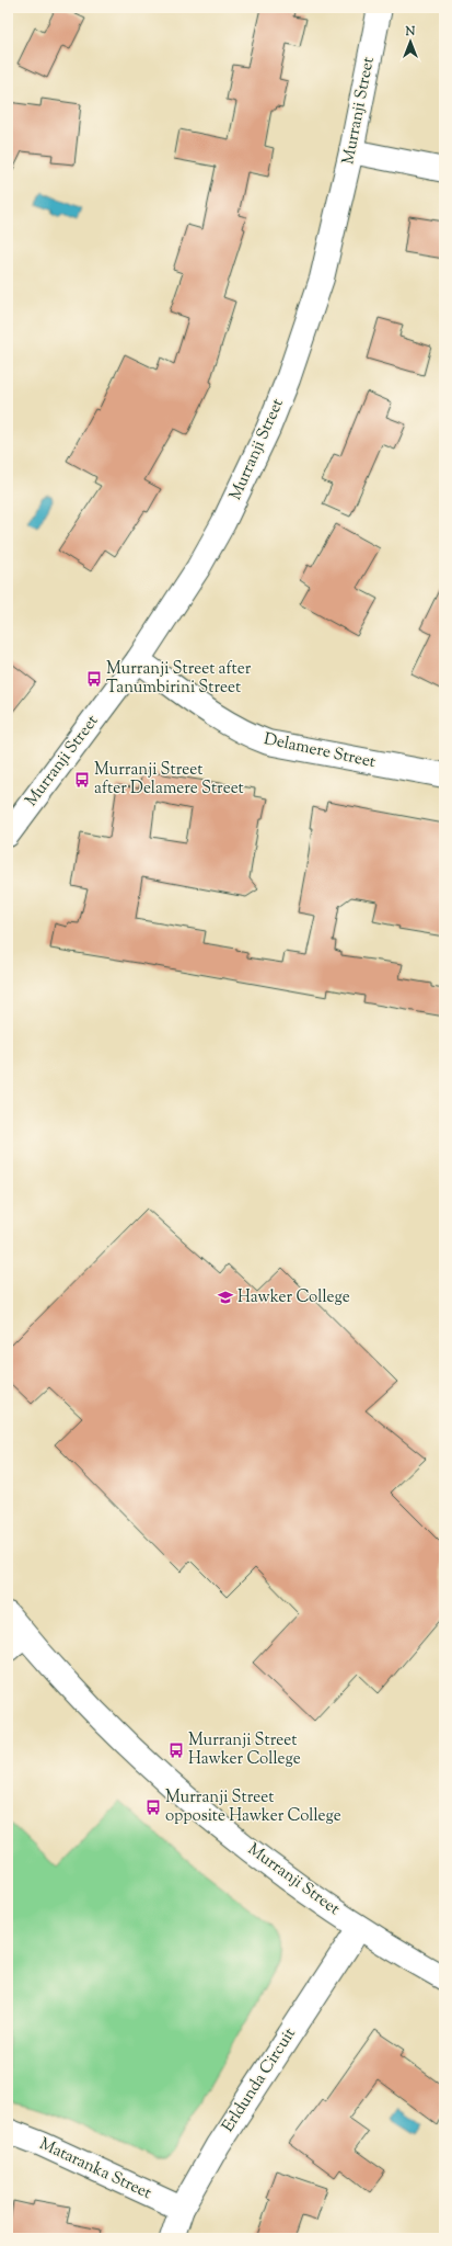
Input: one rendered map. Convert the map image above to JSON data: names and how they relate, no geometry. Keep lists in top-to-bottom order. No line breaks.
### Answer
{"streets":{"street":["Murranji Street","Delamere Street","Erldunda Circuit","Mataranka Street"]},"crossings":[["Murranji Street","Delamere Street"],["Murranji Street","Erldunda Circuit"],["Erldunda Circuit","Mataranka Street"]],"places":{"bus stop":["Murranji Street after Tanumbirini Street","Murranji Street after Delamere Street","Murranji Street Hawker College","Murranji Street opposite Hawker College"],"school or university":["Hawker College"]},"north":"top"}
